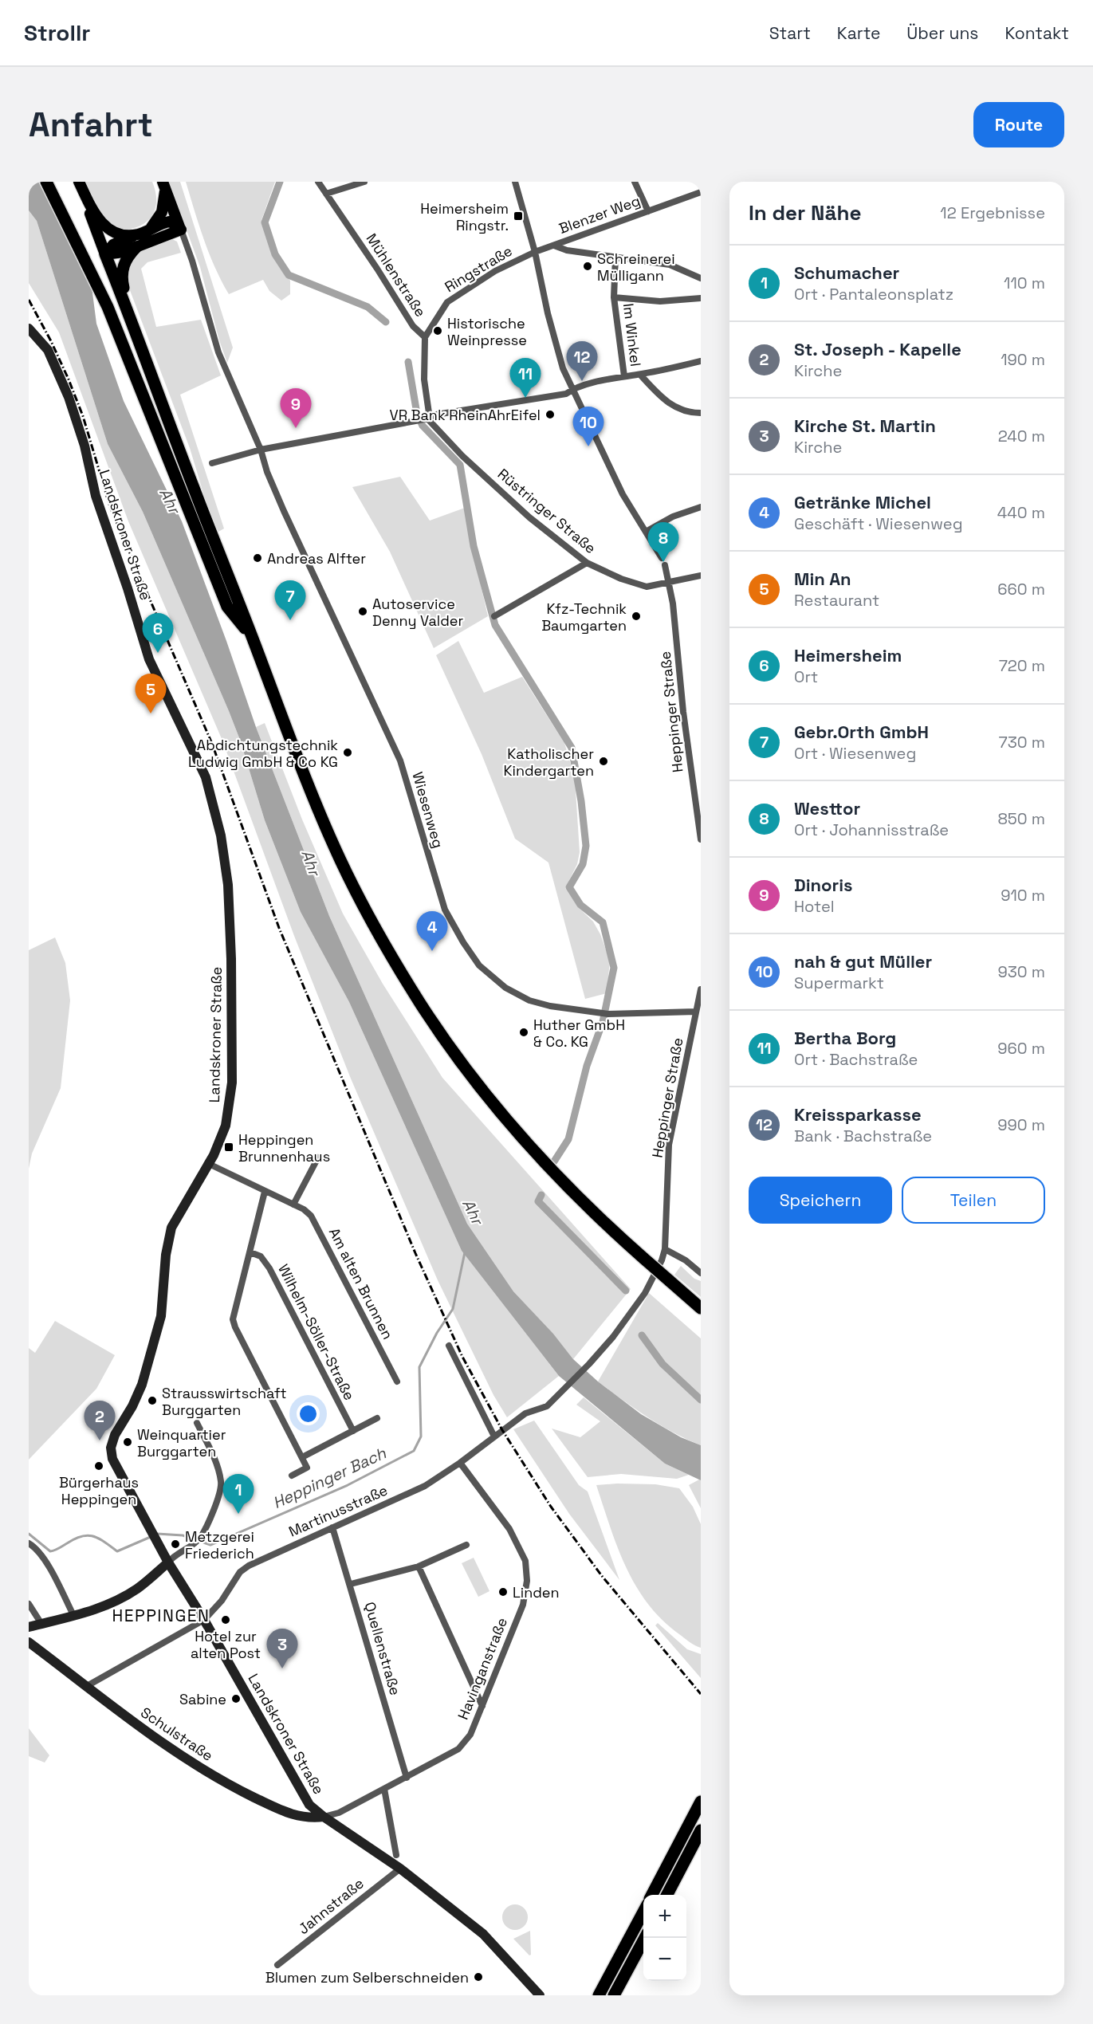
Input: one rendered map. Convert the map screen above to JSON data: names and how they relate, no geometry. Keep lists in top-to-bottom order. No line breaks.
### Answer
{"streets":{"main road":["Landskroner Straße","Schulstraße"],"street":["Blenzer Weg","Ringstraße","Mühlenstraße","Im Winkel","Rüstringer Straße","Heppinger Straße","Wiesenweg","Am alten Brunnen","Wilhelm-Söller-Straße","Martinusstraße","Quellenstraße","Havinganstraße","Jahnstraße"]},"crossings":[["Blenzer Weg","Ringstraße"],["Ringstraße","Mühlenstraße"],["Mühlenstraße","Rüstringer Straße"],["Rüstringer Straße","Heppinger Straße"],["Landskroner Straße","Am alten Brunnen"],["Landskroner Straße","Martinusstraße"],["Landskroner Straße","Havinganstraße"],["Landskroner Straße","Schulstraße"],["Landskroner Straße","Jahnstraße"],["Heppinger Straße","Wiesenweg"],["Heppinger Straße","Martinusstraße"],["Martinusstraße","Quellenstraße"],["Martinusstraße","Havinganstraße"],["Martinusstraße","Schulstraße"],["Quellenstraße","Havinganstraße"],["Havinganstraße","Schulstraße"]],"districts":["HEPPINGEN"],"water":["Ahr","Heppinger Bach"],"places":{"transit":["Heimersheim Ringstr.","Heppingen Brunnenhaus"],"other":["Schreinerei Mülligann","Historische Weinpresse","VR Bank RheinAhrEifel","Andreas Alfter","Autoservice Denny Valder","Kfz-Technik Baumgarten","Abdichtungstechnik Ludwig GmbH & Co KG","Katholischer Kindergarten","Huther GmbH & Co. KG","Strausswirtschaft Burggarten","Weinquartier Burggarten","Bürgerhaus Heppingen","Metzgerei Friederich","Linden","Hotel zur alten Post","Sabine","Blumen zum Selberschneiden"]},"page":{"header":"Strollr","nav":["Start","Karte","Über uns","Kontakt"],"buttons":["Route",["Speichern","Teilen"]],"title":"Anfahrt","heading":["In der Nähe","12 Ergebnisse"],"list":[{"mark":"1","name":"Schumacher","note":"Ort · Pantaleonsplatz","value":"110 m"},{"mark":"2","name":"St. Joseph - Kapelle","note":"Kirche","value":"190 m"},{"mark":"3","name":"Kirche St. Martin","note":"Kirche","value":"240 m"},{"mark":"4","name":"Getränke Michel","note":"Geschäft · Wiesenweg","value":"440 m"},{"mark":"5","name":"Min An","note":"Restaurant","value":"660 m"},{"mark":"6","name":"Heimersheim","note":"Ort","value":"720 m"},{"mark":"7","name":"Gebr.Orth GmbH","note":"Ort · Wiesenweg","value":"730 m"},{"mark":"8","name":"Westtor","note":"Ort · Johannisstraße","value":"850 m"},{"mark":"9","name":"Dinoris","note":"Hotel","value":"910 m"},{"mark":"10","name":"nah & gut Müller","note":"Supermarkt","value":"930 m"},{"mark":"11","name":"Bertha Borg","note":"Ort · Bachstraße","value":"960 m"},{"mark":"12","name":"Kreissparkasse","note":"Bank · Bachstraße","value":"990 m"}],"pins":["12","11","9","10","8","7","6","5","4","2","1","3"],"map_buttons":["+","−"]}}
